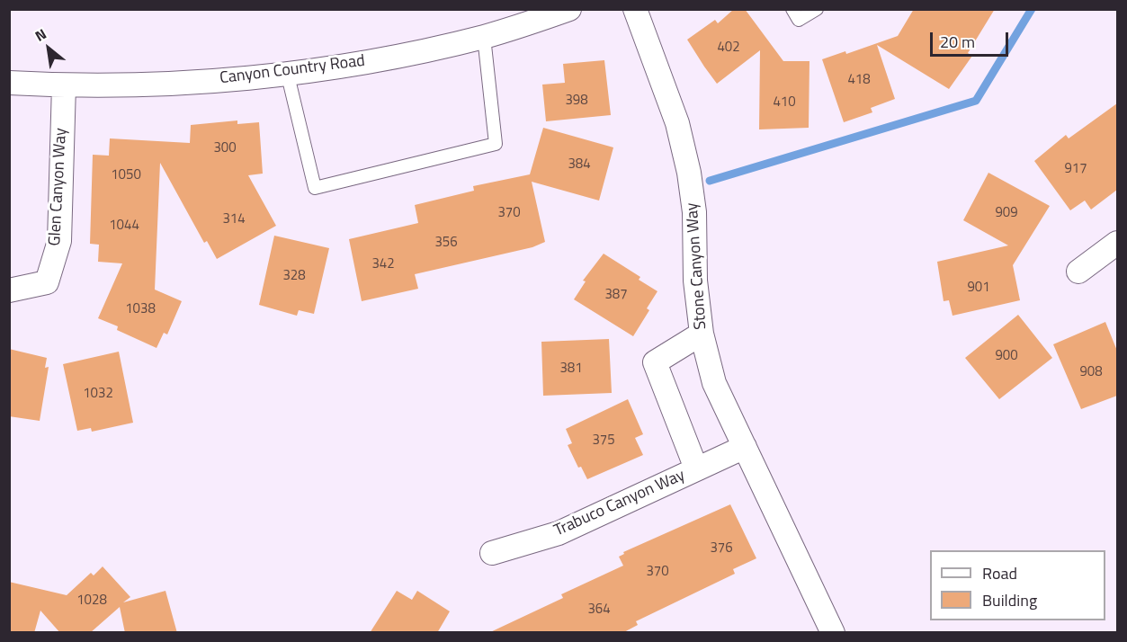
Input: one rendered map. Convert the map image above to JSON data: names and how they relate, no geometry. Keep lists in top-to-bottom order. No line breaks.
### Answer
{"streets":{"street":["Canyon Country Road","Glen Canyon Way","Stone Canyon Way","Trabuco Canyon Way"]},"crossings":[["Canyon Country Road","Glen Canyon Way"],["Stone Canyon Way","Trabuco Canyon Way"]],"house_numbers":["402","418","398","410","300","384","917","1050","370","909","314","1044","356","342","328","901","387","1038","900","381","908","1032","375","376","370","1028","364"],"legend":["Road","Building"],"scale_bar":"20 m","north":"top left"}
